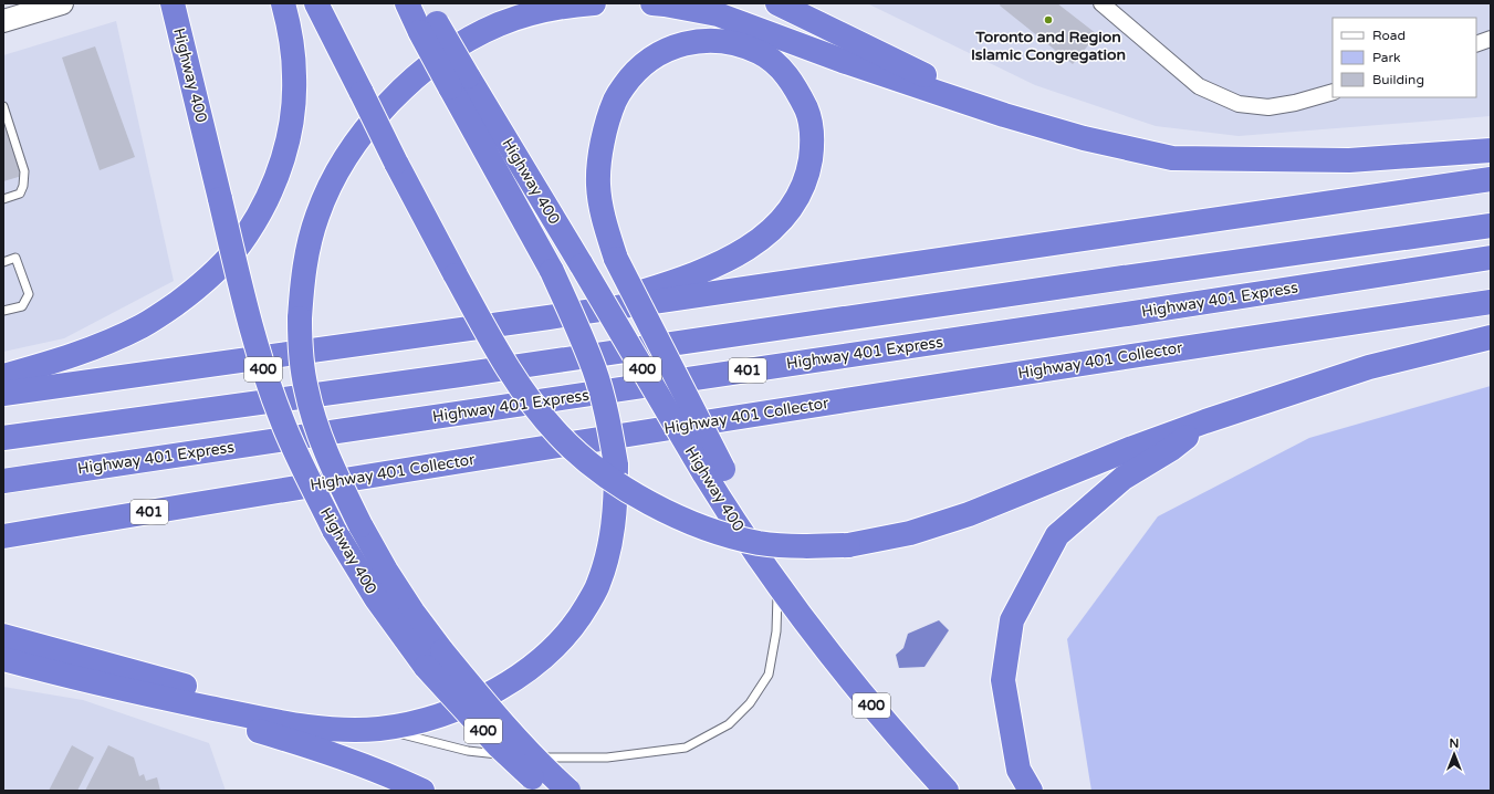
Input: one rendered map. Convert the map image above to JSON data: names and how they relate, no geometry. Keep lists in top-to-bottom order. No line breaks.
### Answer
{"streets":{"highway":["Highway 400","Highway 401 Express","Highway 401 Collector","400","401"]},"places":["Toronto and Region Islamic Congregation"],"legend":["Road","Park","Building"],"north":"top"}
